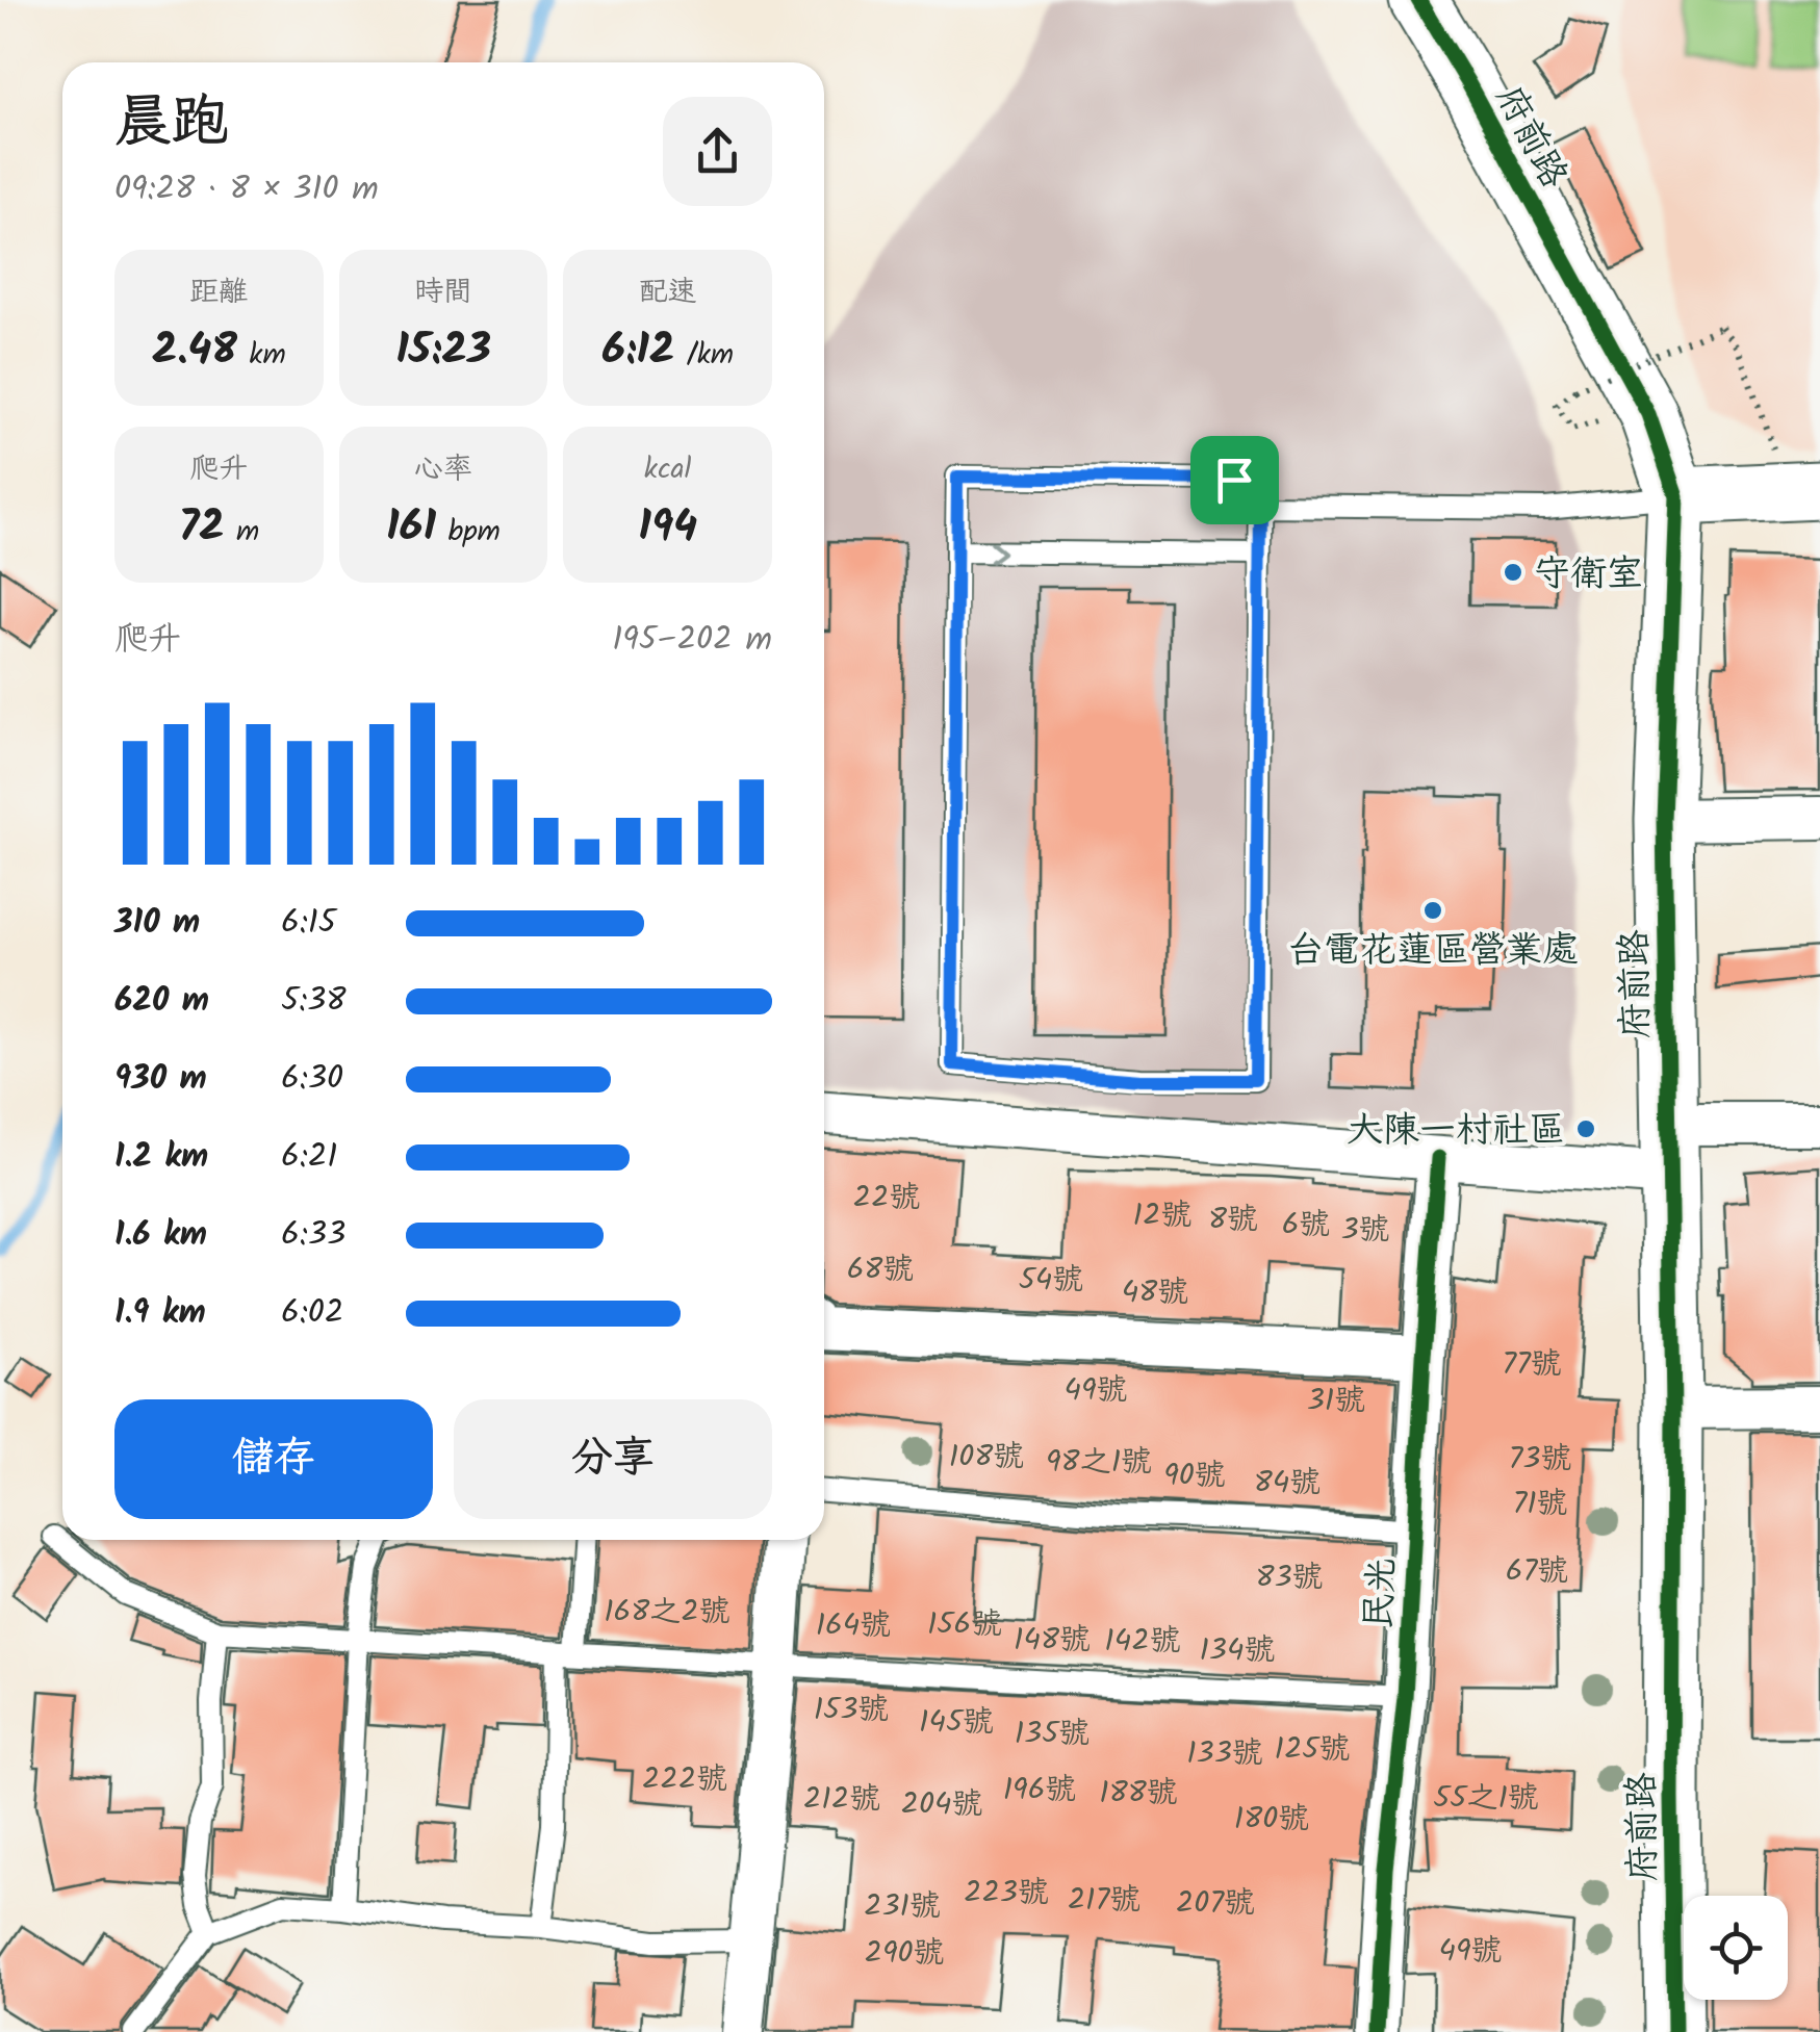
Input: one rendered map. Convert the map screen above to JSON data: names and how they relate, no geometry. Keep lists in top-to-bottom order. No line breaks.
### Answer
{"streets":{"main road":["府前路"],"street":["民光"]},"places":["守衛室","台電花蓮區營業處","大陳一村社區"],"house_numbers":["22號","12號","8號","6號","3號","68號","54號","48號","77號","49號","31號","108號","73號","98之1號","90號","84號","71號","67號","83號","168之2號","156號","164號","148號","142號","134號","153號","145號","135號","125號","133號","222號","196號","188號","55之1號","212號","204號","180號","223號","217號","207號","231號","49號","290號"],"page":{"heading":["晨跑","09:28 · 8 × 310 m"],"stats":[["距離","2.48 km"],["時間","15:23"],["配速","6:12 /km"],["爬升","72 m"],["心率","161 bpm"],["kcal","194"]],"chart":["爬升","195–202 m"],"list":[{"name":"310 m","note":"6:15"},{"name":"620 m","note":"5:38"},{"name":"930 m","note":"6:30"},{"name":"1.2 km","note":"6:21"},{"name":"1.6 km","note":"6:33"},{"name":"1.9 km","note":"6:02"}],"buttons":["儲存","分享"]}}
